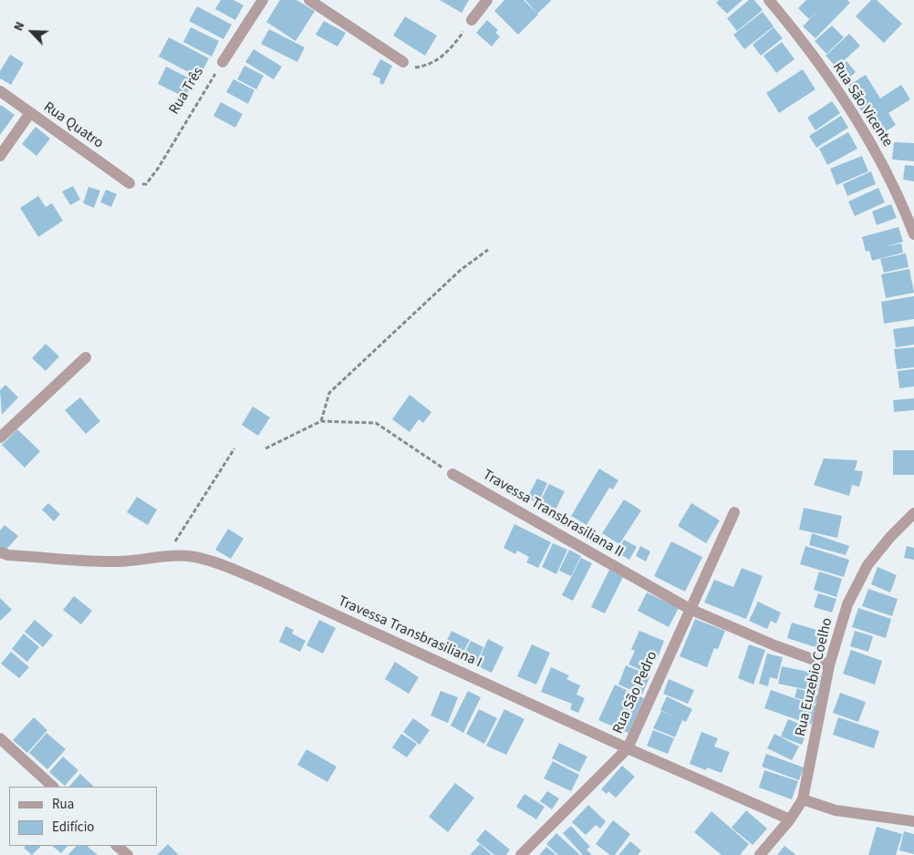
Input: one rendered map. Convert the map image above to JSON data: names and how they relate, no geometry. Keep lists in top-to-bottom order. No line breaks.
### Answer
{"streets":{"street":["Rua Três","Rua São Vicente","Rua Quatro","Travessa Transbrasiliana II","Travessa Transbrasiliana I","Rua Euzebio Coelho","Rua São Pedro"]},"crossings":[["Rua Três","Rua Quatro"],["Travessa Transbrasiliana II","Rua Euzebio Coelho"],["Travessa Transbrasiliana II","Rua São Pedro"],["Travessa Transbrasiliana I","Rua Euzebio Coelho"],["Travessa Transbrasiliana I","Rua São Pedro"]],"legend":["Rua","Edifício"],"north":"top left"}
